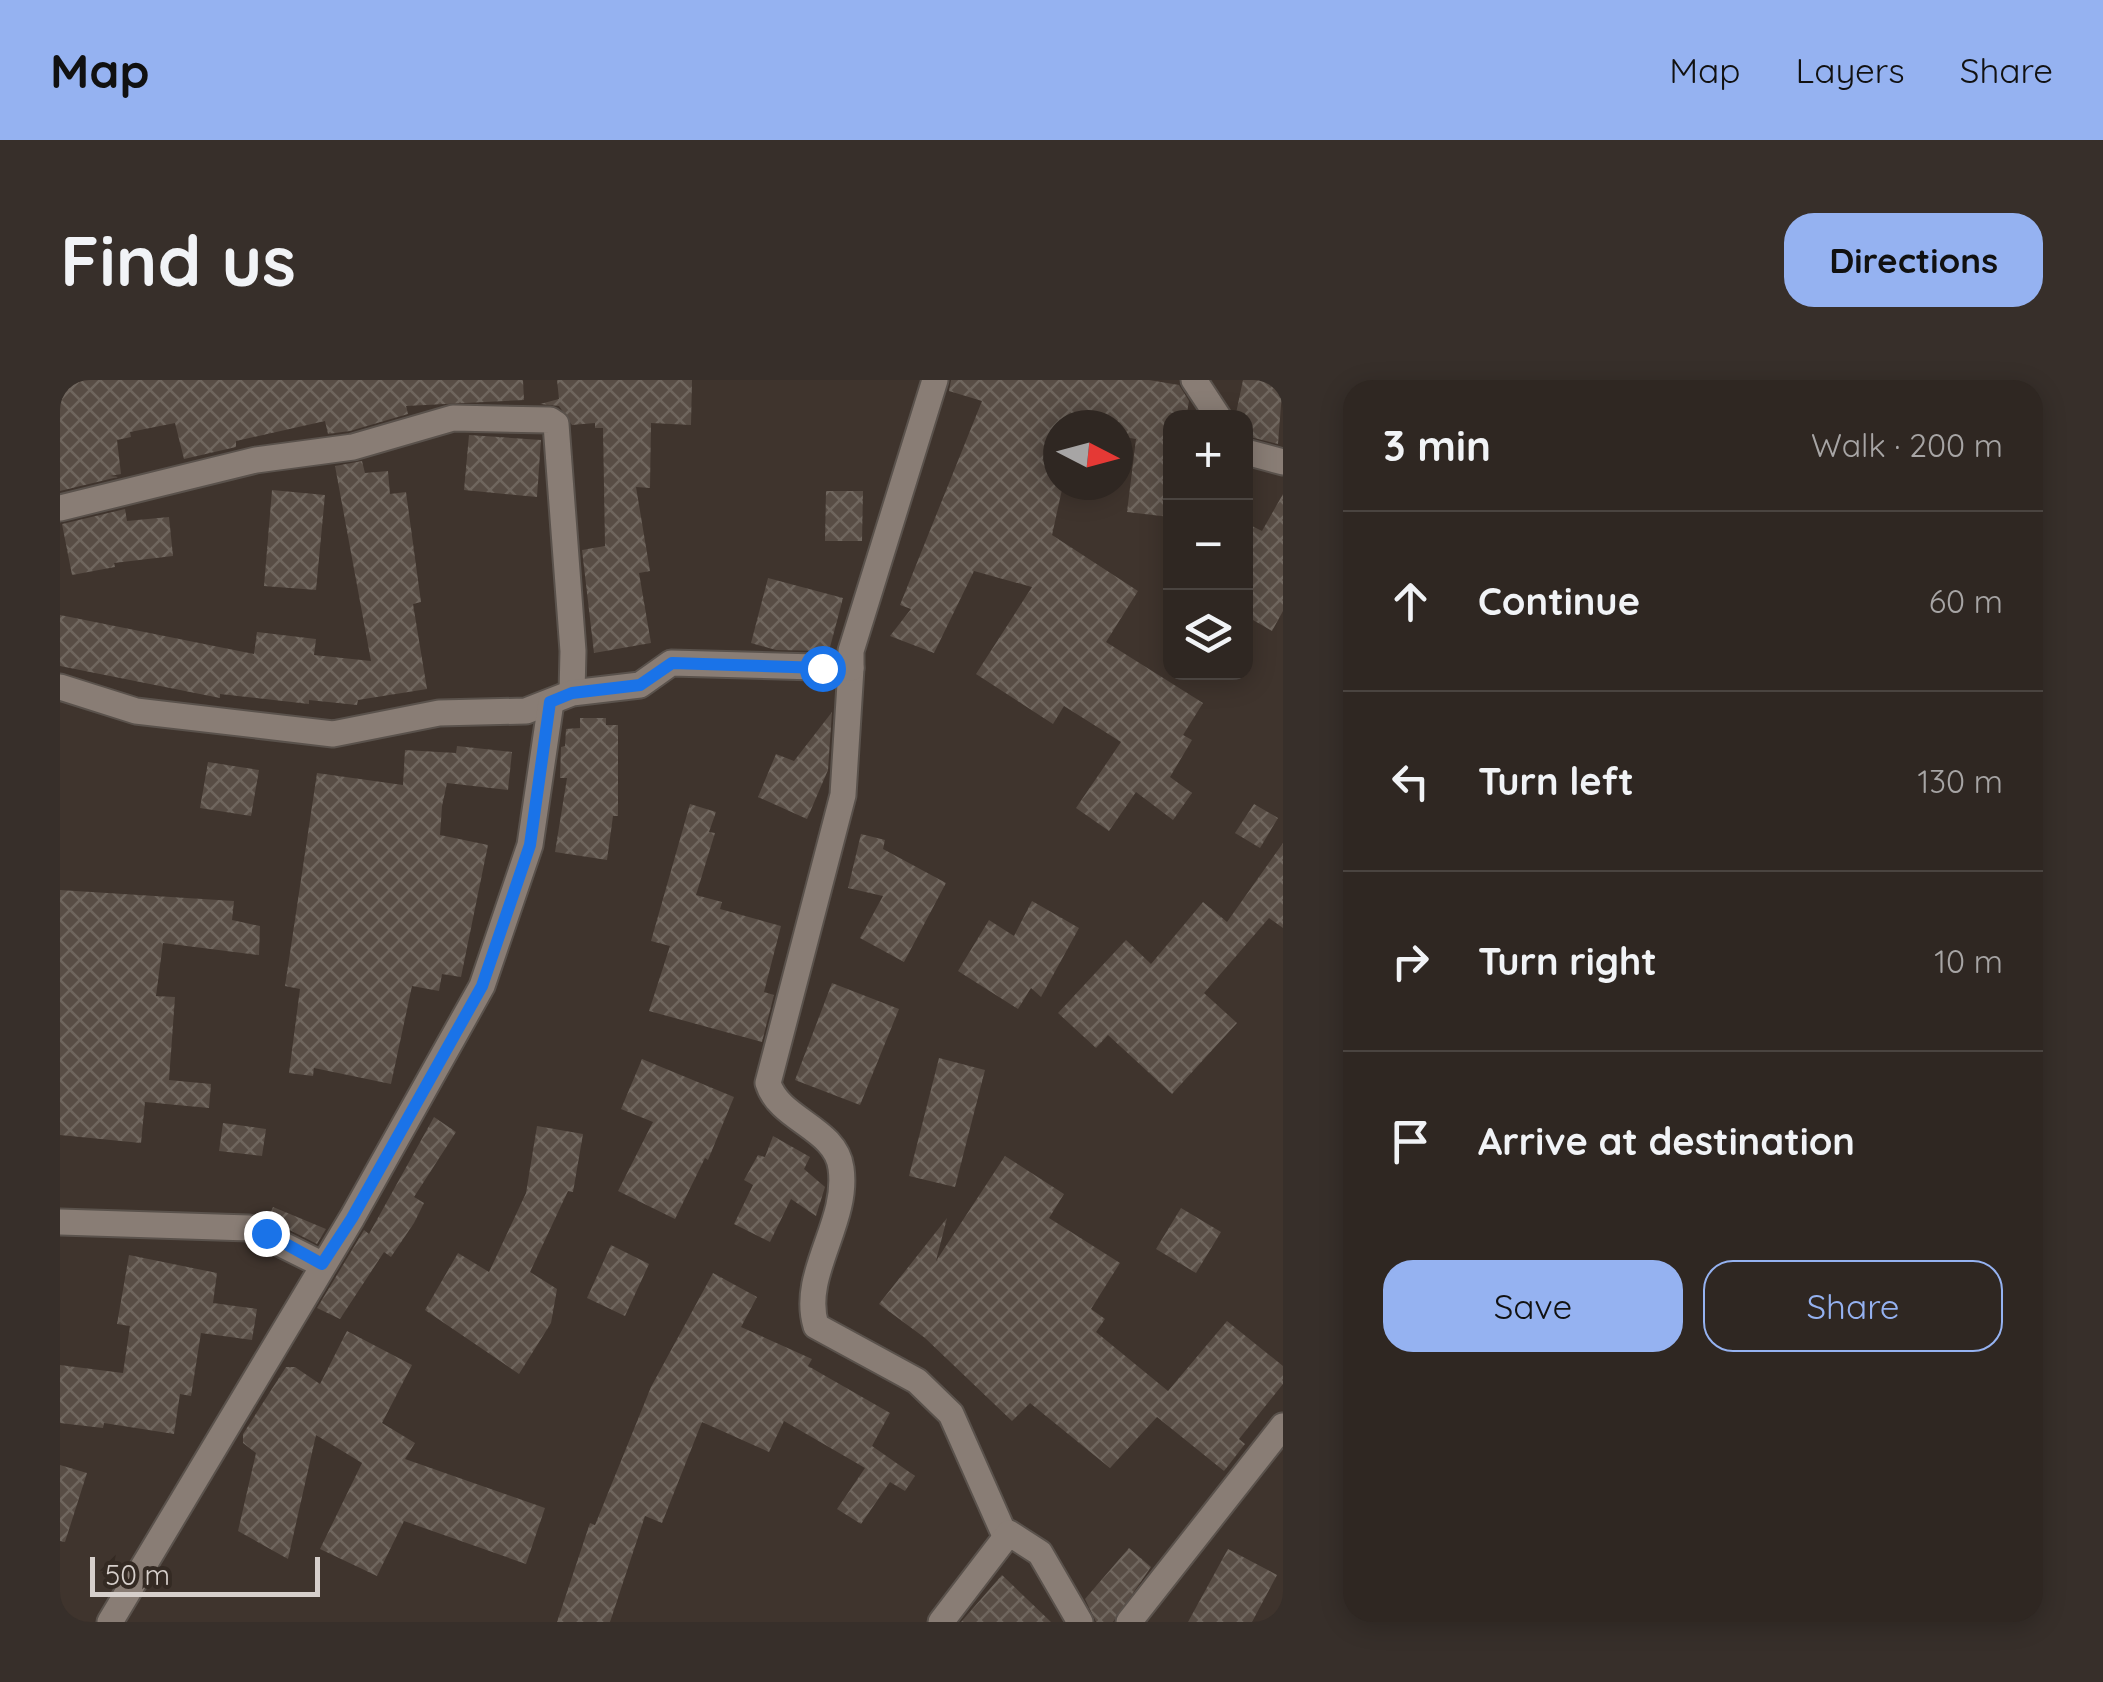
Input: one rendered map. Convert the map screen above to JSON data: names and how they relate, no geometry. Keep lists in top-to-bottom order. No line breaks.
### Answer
{"scale_bar":"50 m","north":"right","page":{"header":"Map","nav":["Map","Layers","Share"],"buttons":["Directions",["Save","Share"]],"title":"Find us","heading":["3 min","Walk · 200 m"],"map_buttons":["+","−"],"list":[["Continue","60 m"],["Turn left","130 m"],["Turn right","10 m"],"Arrive at destination"],"scale":"50 m"}}
